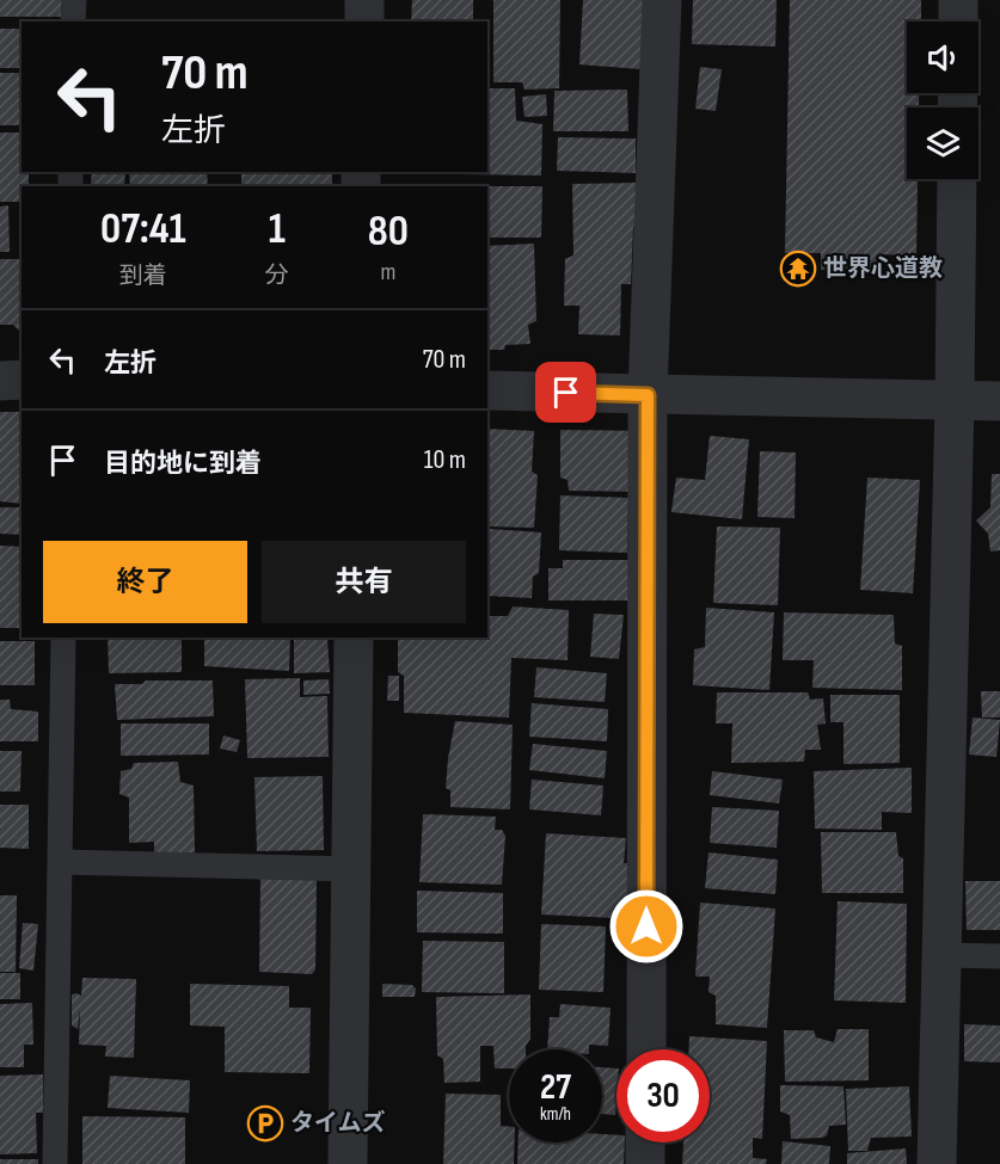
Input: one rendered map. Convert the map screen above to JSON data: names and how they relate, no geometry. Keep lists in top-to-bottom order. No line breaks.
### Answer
{"places":{"temple":["世界心道教"],"parking":["タイムズ"]},"page":{"turn":["70 m","左折"],"eta":["07:41","到着","1","分","80","m"],"list":[{"name":"左折","value":"70 m"},{"name":"目的地に到着","value":"10 m"}],"buttons":["終了","共有"],"speed":"27 km/h","limit":"30"}}
